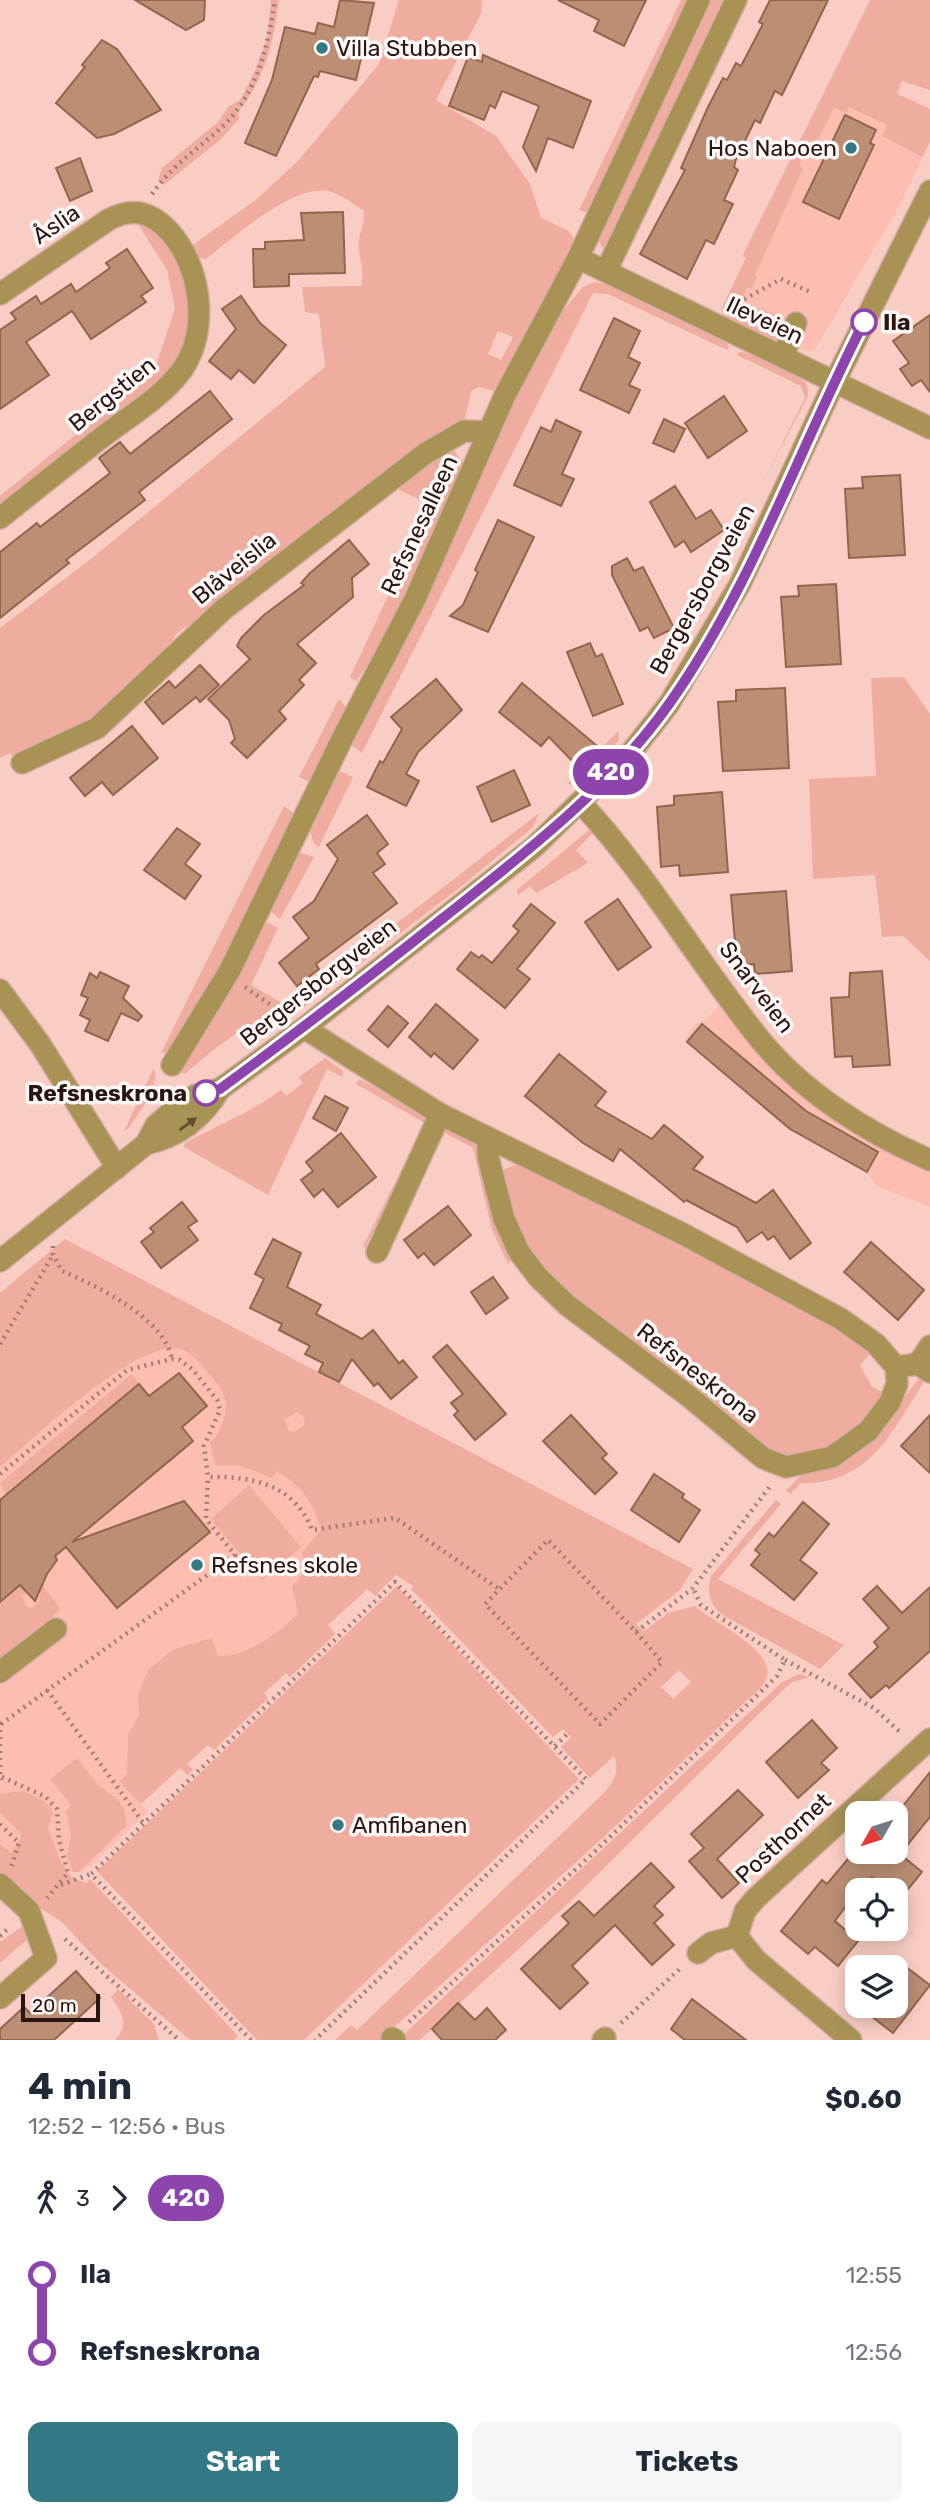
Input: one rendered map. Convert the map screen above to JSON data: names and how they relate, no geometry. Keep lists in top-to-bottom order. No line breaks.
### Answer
{"streets":{"street":["Åslia","Ileveien","Bergstien","Refsnesalleen","Blåveislia","Bergersborgveien","Snarveien","Refsneskrona","Posthornet"]},"crossings":[["Åslia","Bergstien"],["Ileveien","Refsnesalleen"],["Ileveien","Bergersborgveien"],["Refsnesalleen","Blåveislia"],["Bergersborgveien","Snarveien"]],"places":["Villa Stubben","Hos Naboen","Ila","Refsneskrona","Refsnes skole","Amfibanen"],"lines":["bus line 420"],"scale_bar":"20 m","north":"bottom left","page":{"on_map":"420","scale":"20 m","heading":["4 min","12:52 – 12:56 · Bus","$0.60"],"legs":["3","420"],"list":[{"name":"Ila","value":"12:55"},{"name":"Refsneskrona","value":"12:56"}],"buttons":["Start","Tickets"]}}
